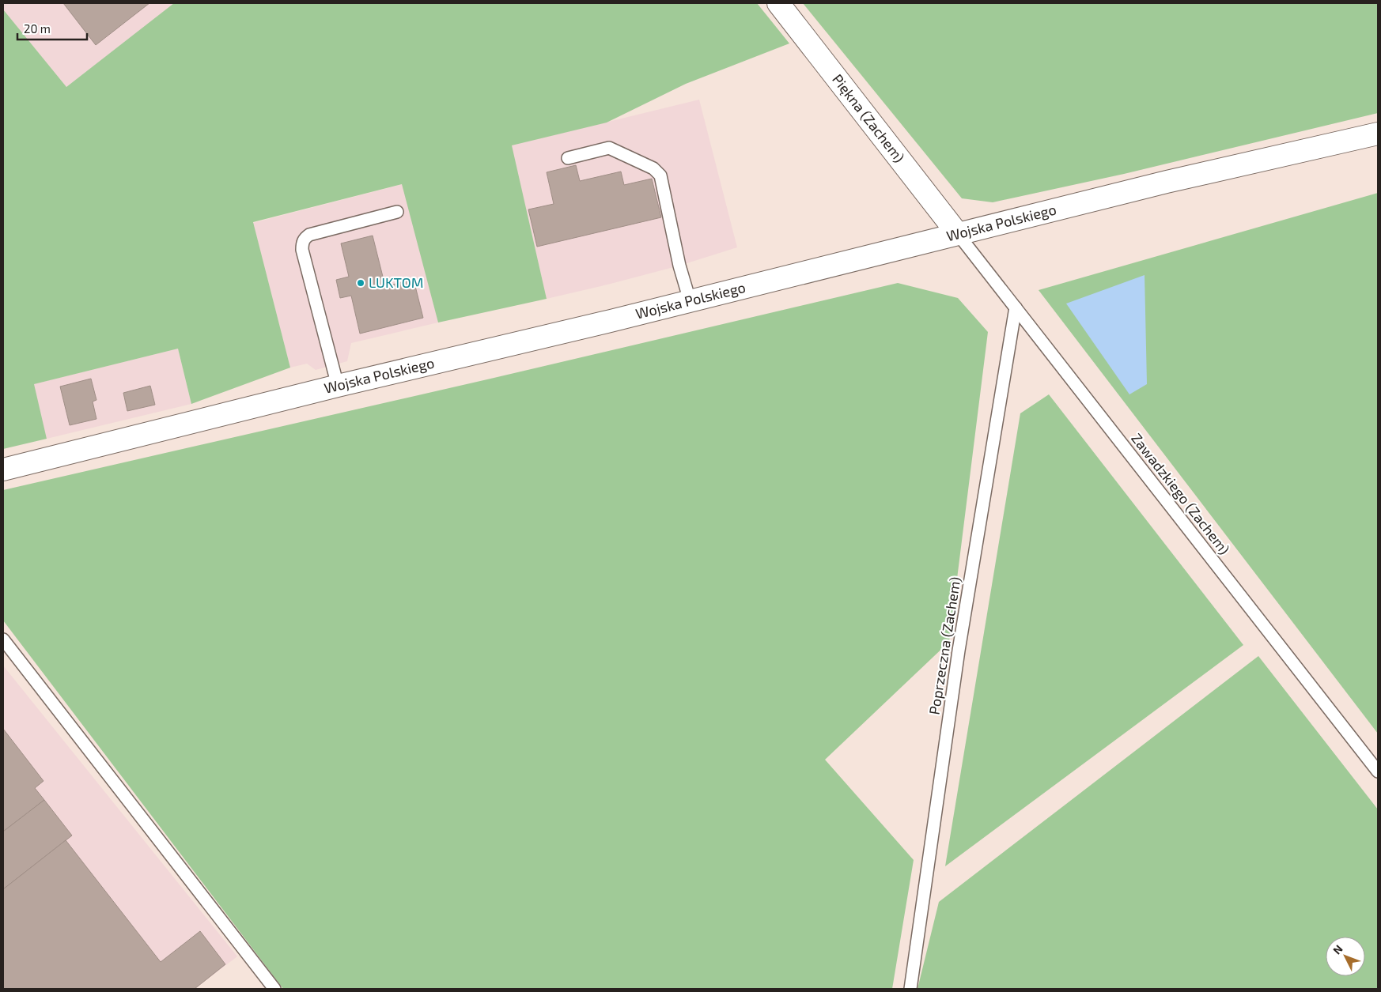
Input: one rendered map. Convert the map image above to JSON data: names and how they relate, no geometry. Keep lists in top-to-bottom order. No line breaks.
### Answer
{"streets":{"street":["Piękna (Zachem)","Wojska Polskiego"],"lane":["Zawadzkiego (Zachem)","Poprzeczna (Zachem)"]},"crossings":[["Piękna (Zachem)","Wojska Polskiego"],["Piękna (Zachem)","Zawadzkiego (Zachem)"],["Wojska Polskiego","Zawadzkiego (Zachem)"],["Zawadzkiego (Zachem)","Poprzeczna (Zachem)"]],"places":["LUKTOM"],"scale_bar":"20 m","north":"top left"}
